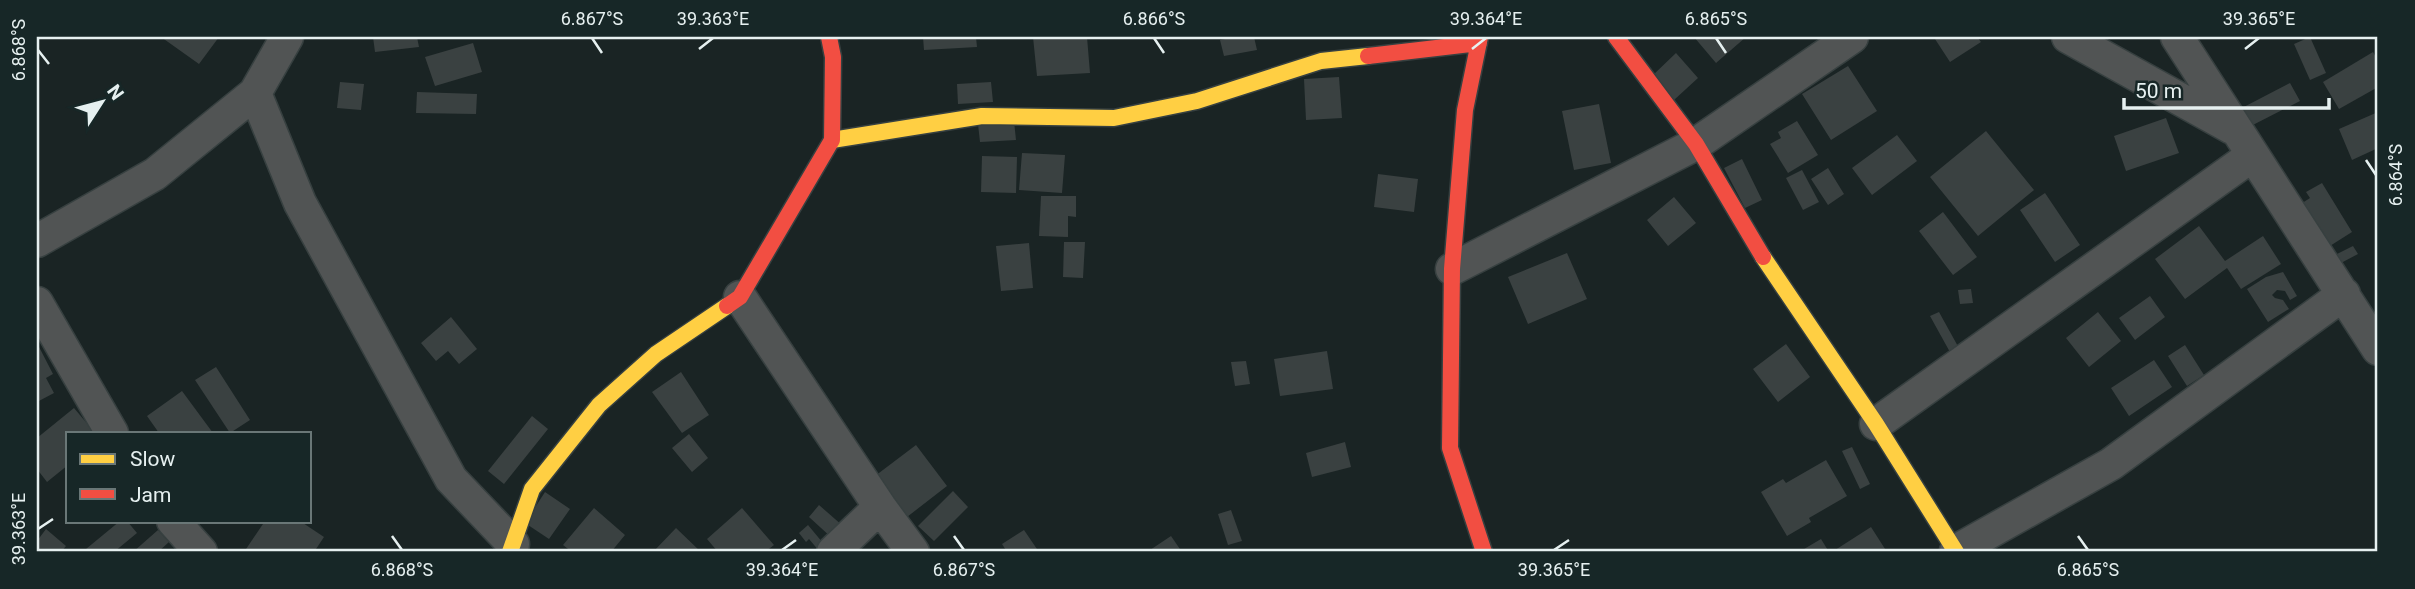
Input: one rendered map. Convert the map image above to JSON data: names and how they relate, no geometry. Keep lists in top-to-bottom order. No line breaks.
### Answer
{"legend":["Slow","Jam"],"scale_bar":"50 m","north":"top right","coordinates":["6.867°S","39.363°E","6.866°S","39.364°E","6.865°S","39.365°E","6.868°S","6.864°S"]}
